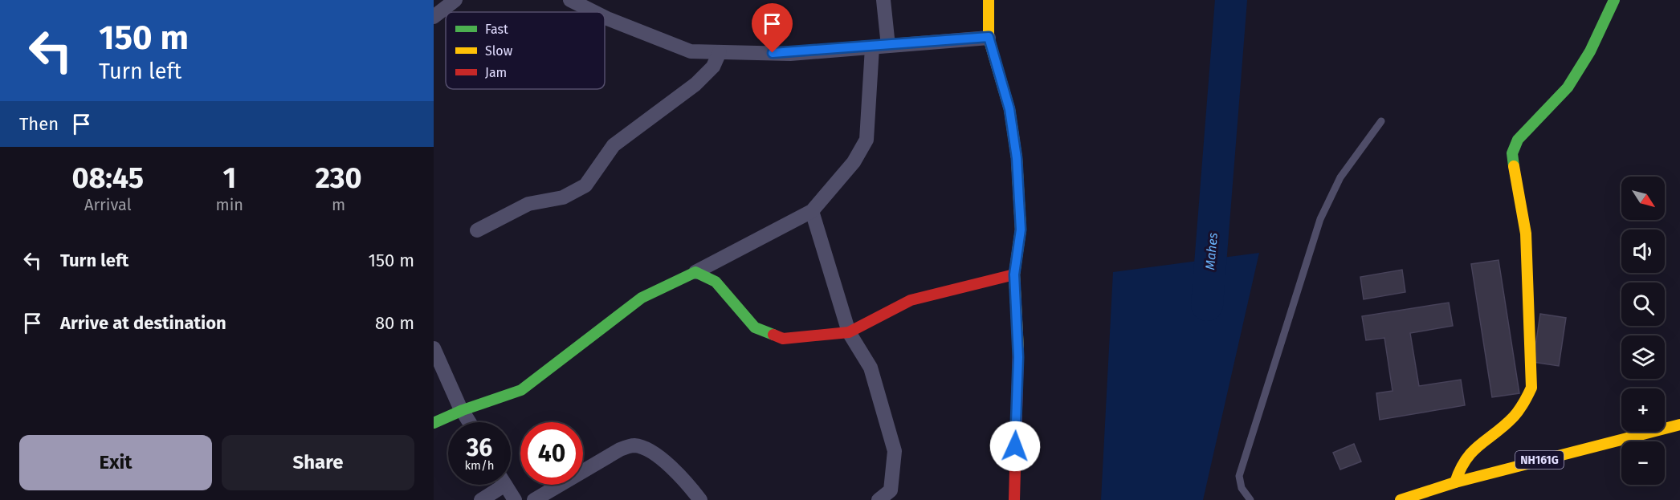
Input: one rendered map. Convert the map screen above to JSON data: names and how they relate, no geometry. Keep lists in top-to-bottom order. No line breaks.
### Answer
{"streets":{"main road":["NH161G"]},"water":["Mahes"],"legend":["Fast","Slow","Jam"],"north":"bottom right","page":{"turn":["150 m","Turn left"],"then":"Then","eta":["08:45","Arrival","1","min","230","m"],"map_buttons":["+","−"],"list":[{"name":"Turn left","value":"150 m"},{"name":"Arrive at destination","value":"80 m"}],"speed":"36 km/h","limit":"40","buttons":["Exit","Share"]}}
